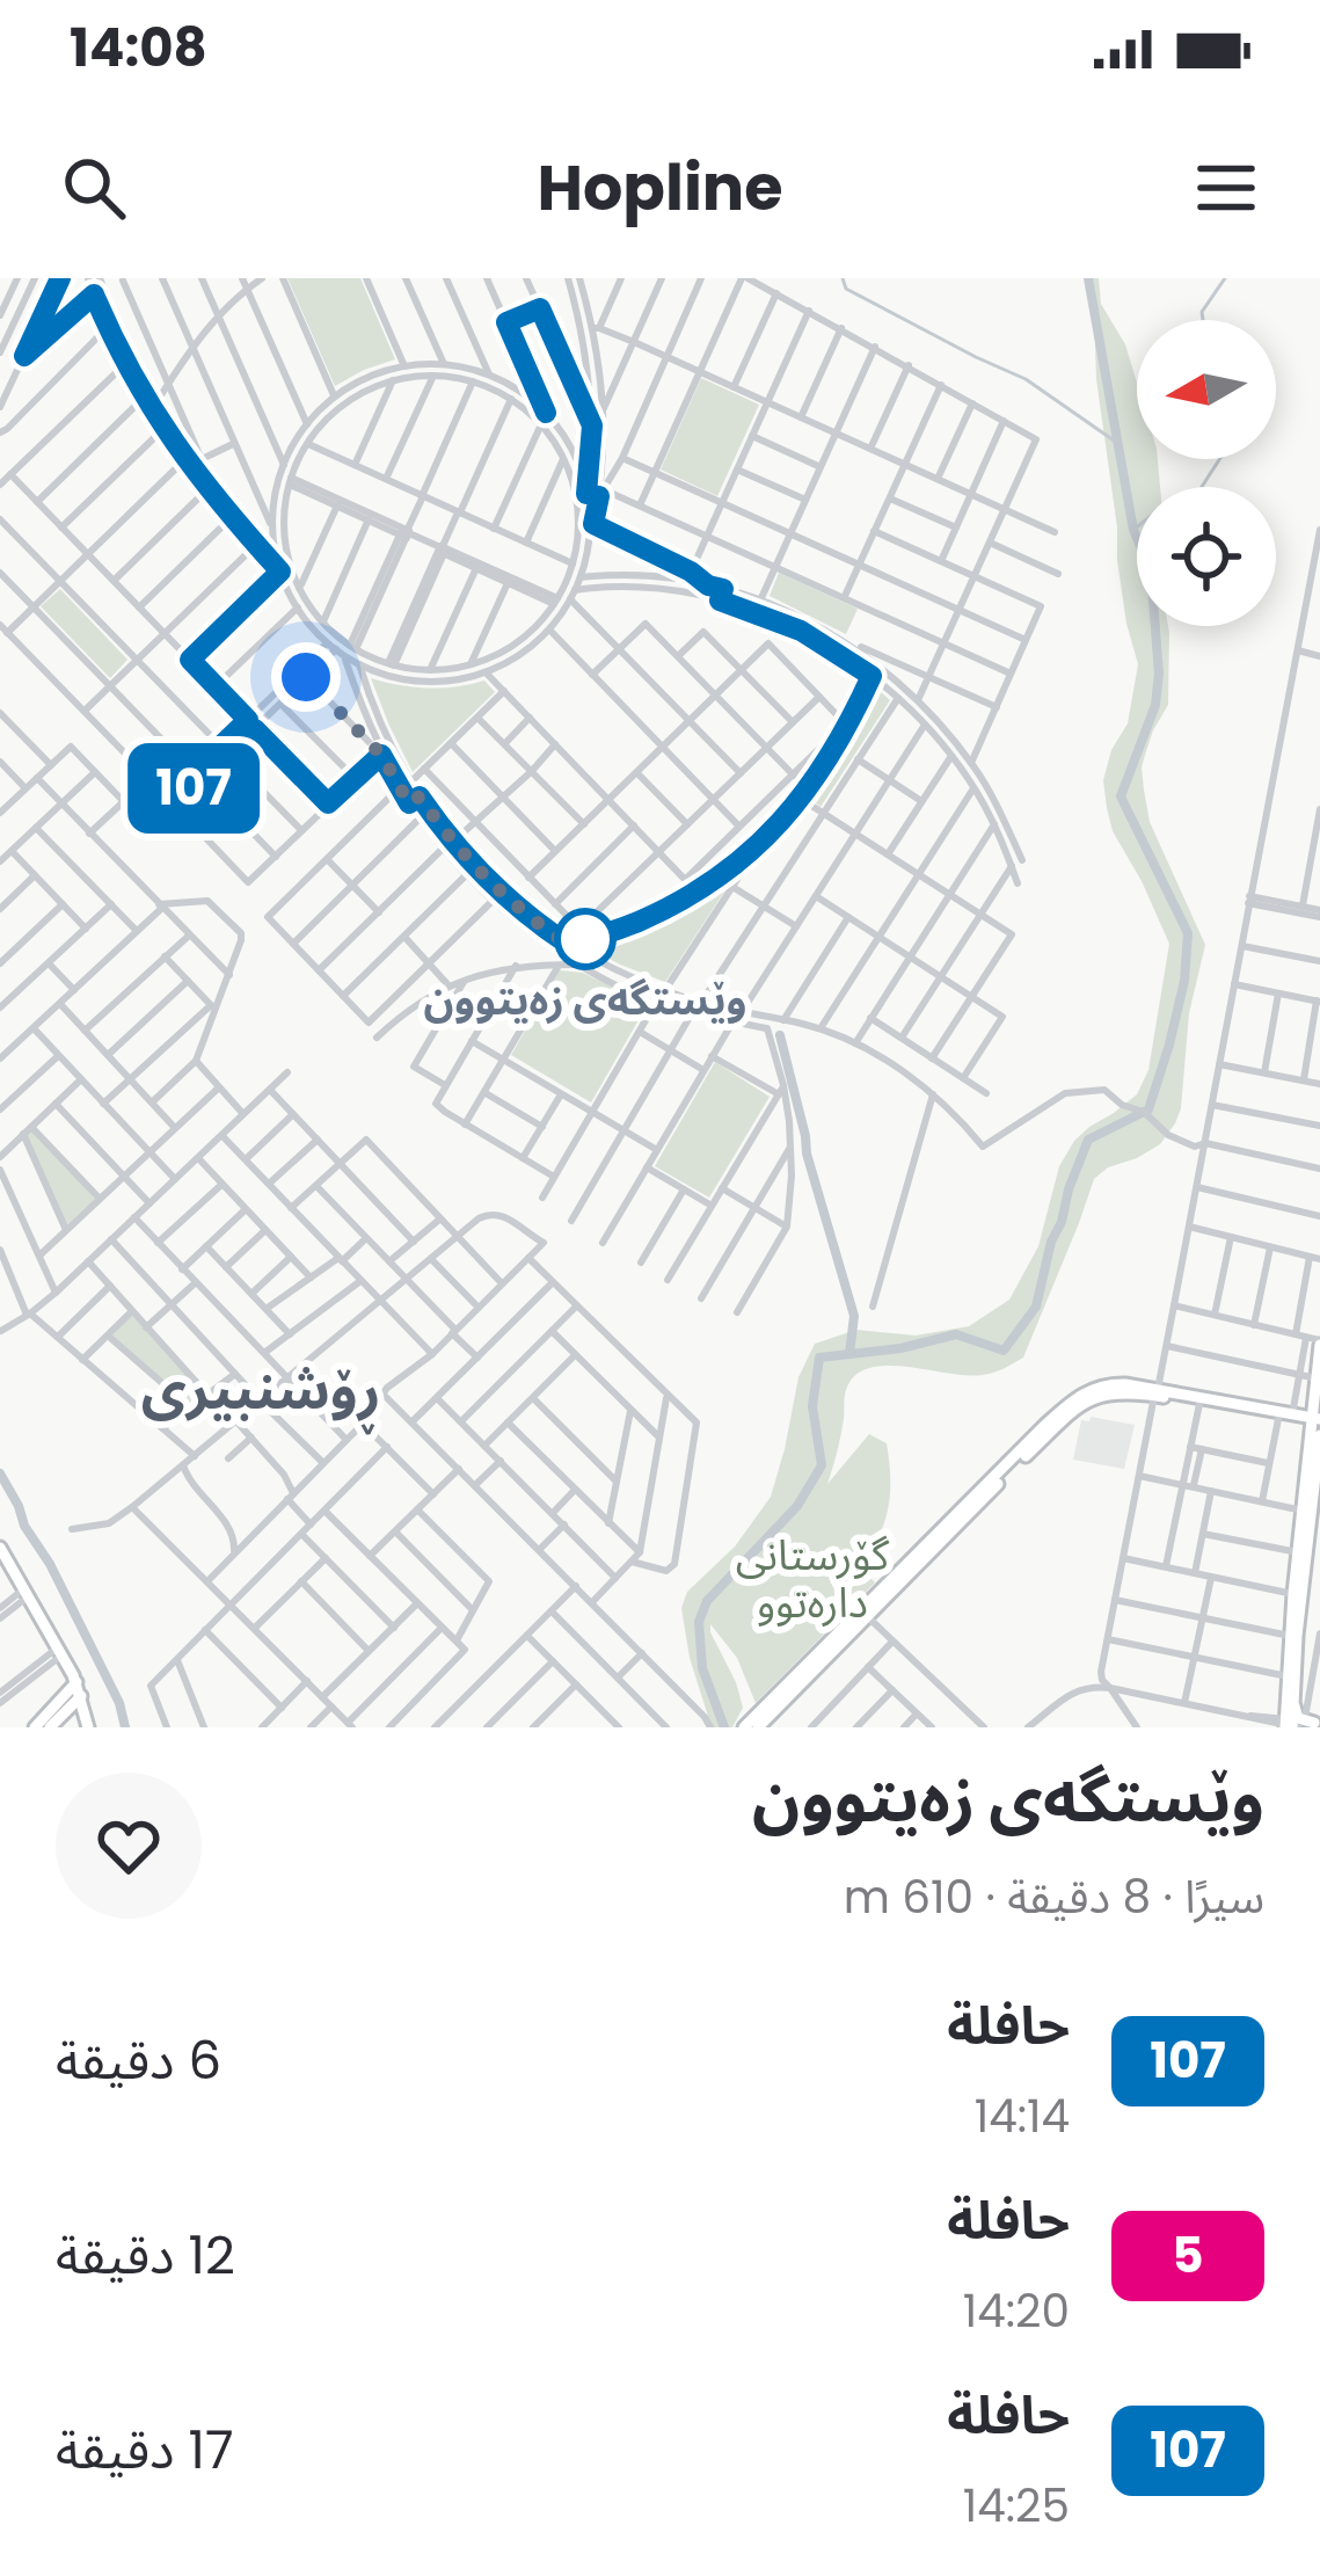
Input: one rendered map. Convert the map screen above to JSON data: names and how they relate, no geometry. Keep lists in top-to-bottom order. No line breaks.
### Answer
{"districts":["ڕۆشنبیری"],"parks":["گۆڕستانی دارەتوو"],"places":["وێستگەی زەیتوون"],"lines":["bus line 107"],"north":"left","page":{"status":"14:08","header":"Hopline","on_map":"107","heading":["وێستگەی زەیتوون","سيرًا · 8 دقيقة · 610 m"],"list":[{"mark":"107","name":"حافلة","note":"14:14","value":"6 دقيقة"},{"mark":"5","name":"حافلة","note":"14:20","value":"12 دقيقة"},{"mark":"107","name":"حافلة","note":"14:25","value":"17 دقيقة"}]}}
